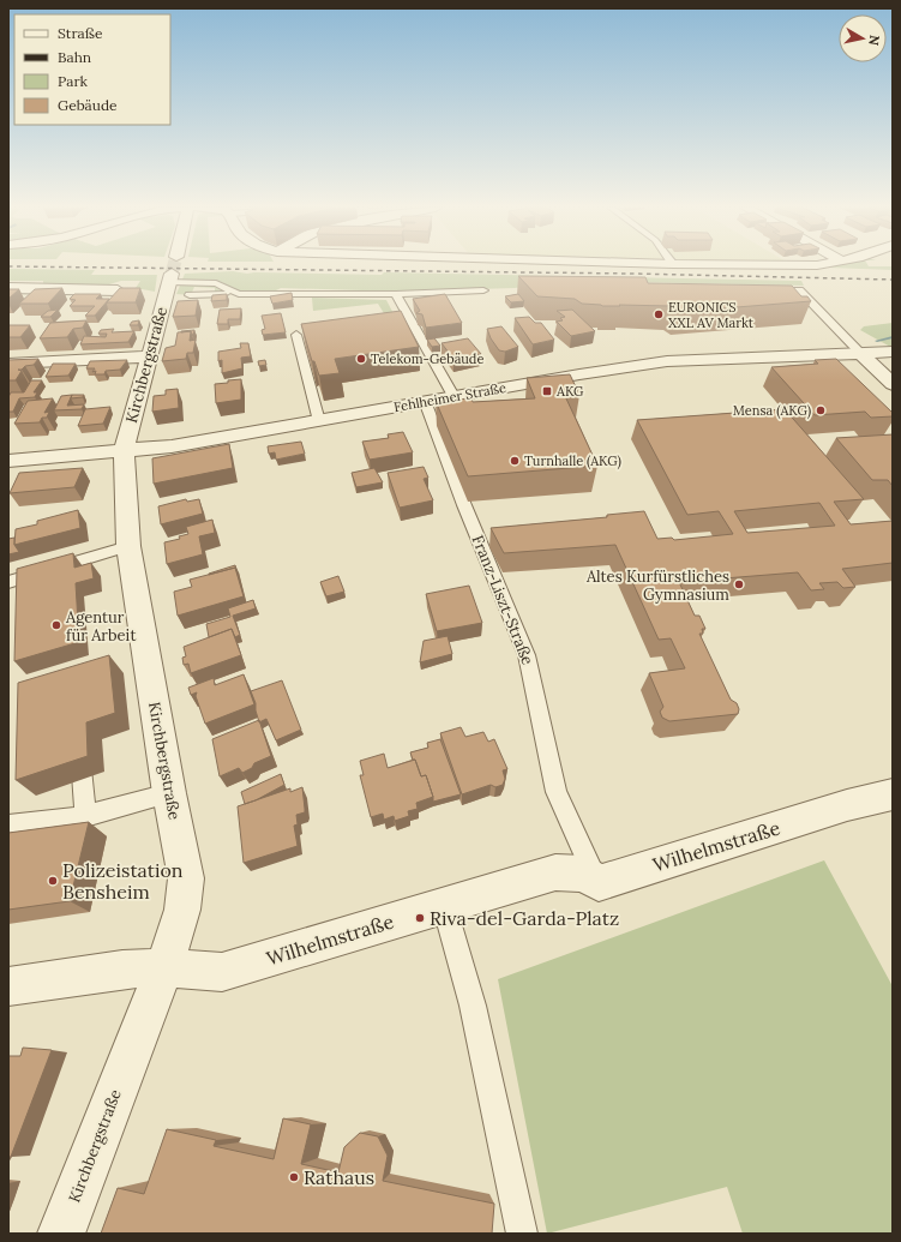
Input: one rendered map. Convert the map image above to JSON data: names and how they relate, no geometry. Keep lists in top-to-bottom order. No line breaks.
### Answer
{"streets":{"street":["Kirchbergstraße","Fehlheimer Straße","Wilhelmstraße"],"lane":["Franz-Liszt-Straße"]},"crossings":[["Kirchbergstraße","Fehlheimer Straße"],["Kirchbergstraße","Wilhelmstraße"],["Fehlheimer Straße","Franz-Liszt-Straße"],["Franz-Liszt-Straße","Wilhelmstraße"]],"places":{"other":["EURONICS XXL AV Markt","Telekom-Gebäude","Mensa (AKG)","Turnhalle (AKG)","Altes Kurfürstliches Gymnasium","Agentur für Arbeit","Polizeistation Bensheim","Riva-del-Garda-Platz","Rathaus"],"transit":["AKG"]},"legend":["Straße","Bahn","Park","Gebäude"],"north":"right"}
